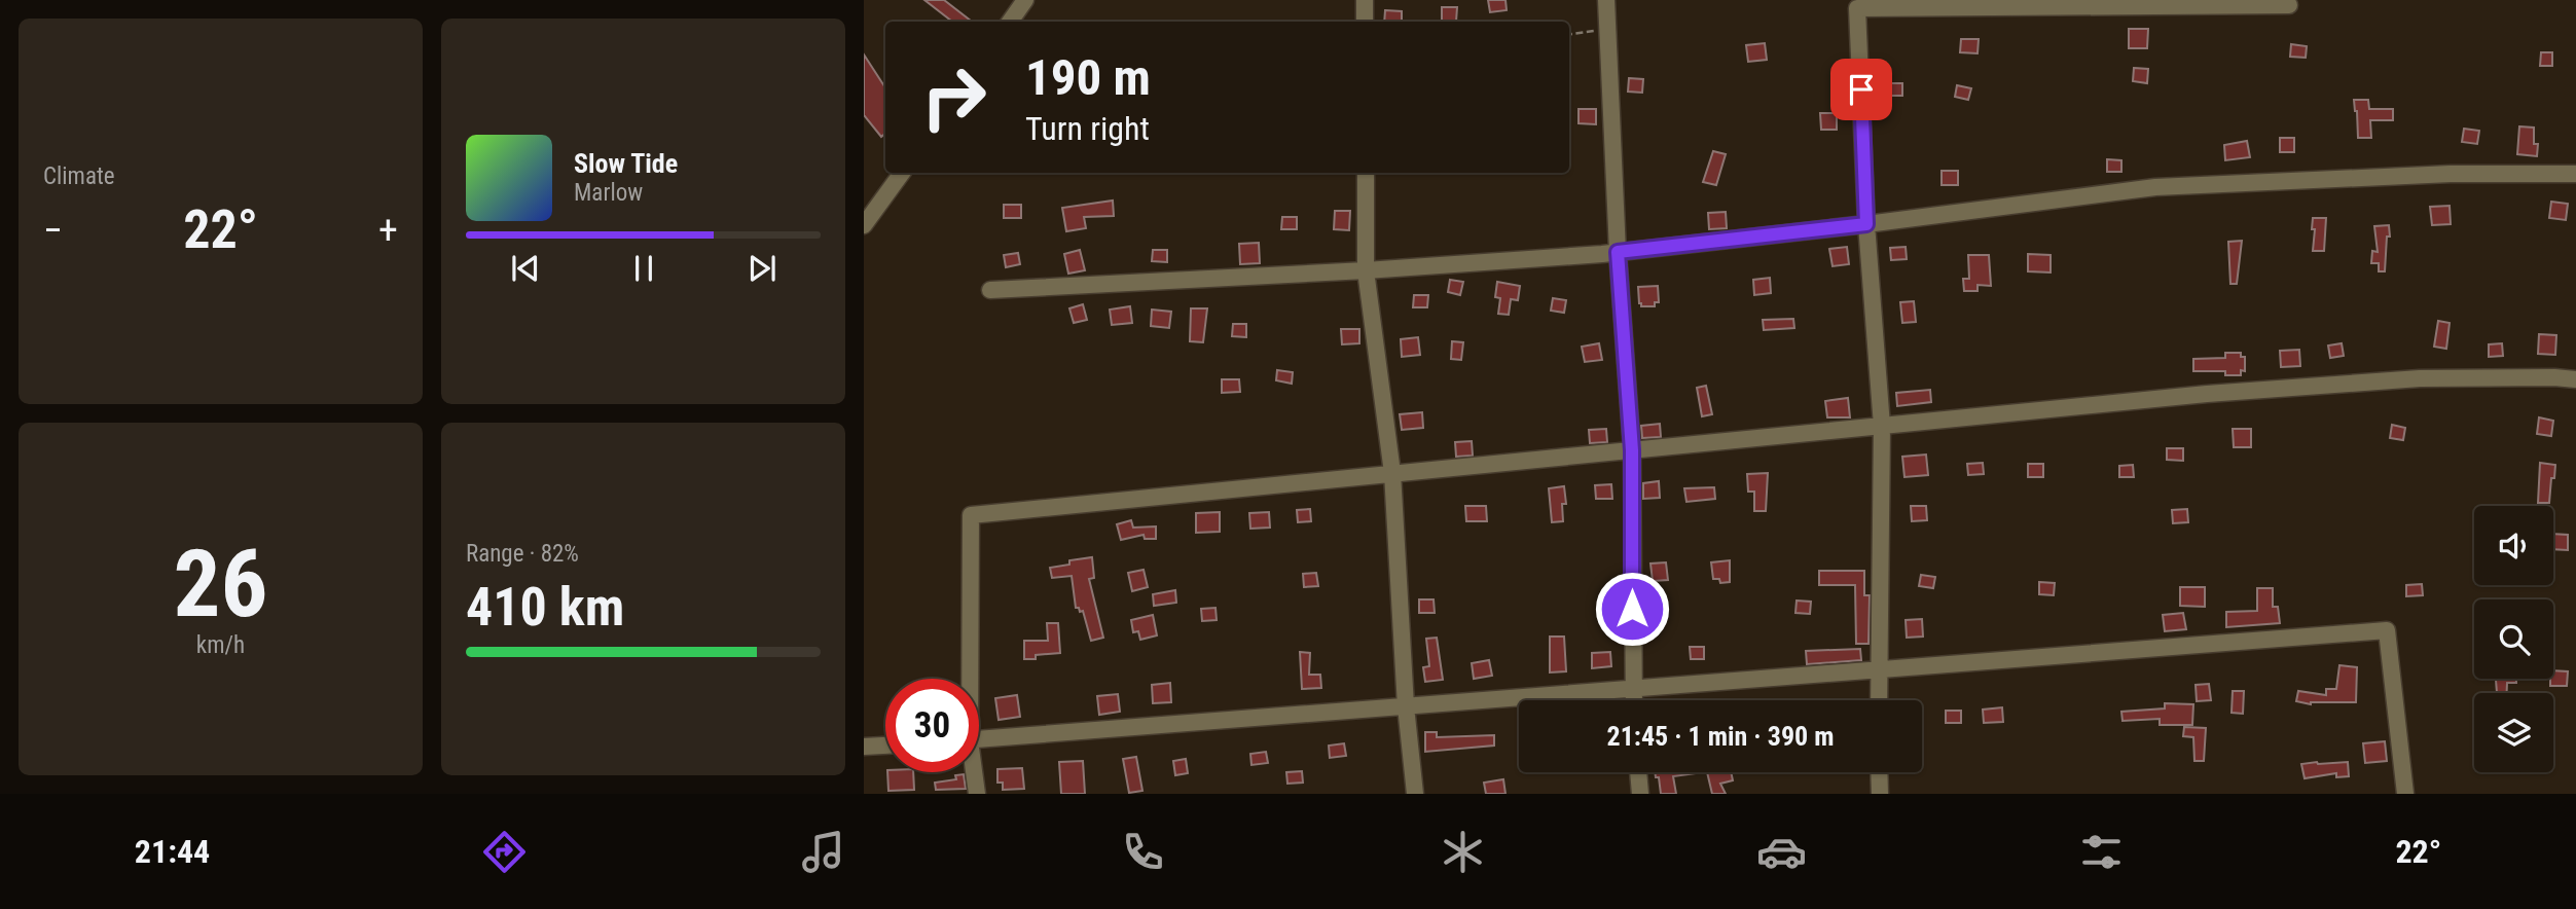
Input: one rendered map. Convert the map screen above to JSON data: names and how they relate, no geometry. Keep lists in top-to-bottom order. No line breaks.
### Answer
{"page":{"tile":["Climate",["26","km/h"],["Range · 82%","410 km"]],"turn":["190 m","Turn right"],"song":["Slow Tide","Marlow"],"heat":["−","22°","+"],"limit":"30","trip":"21:45 · 1 min · 390 m","tabs":["21:44","22°"]}}
